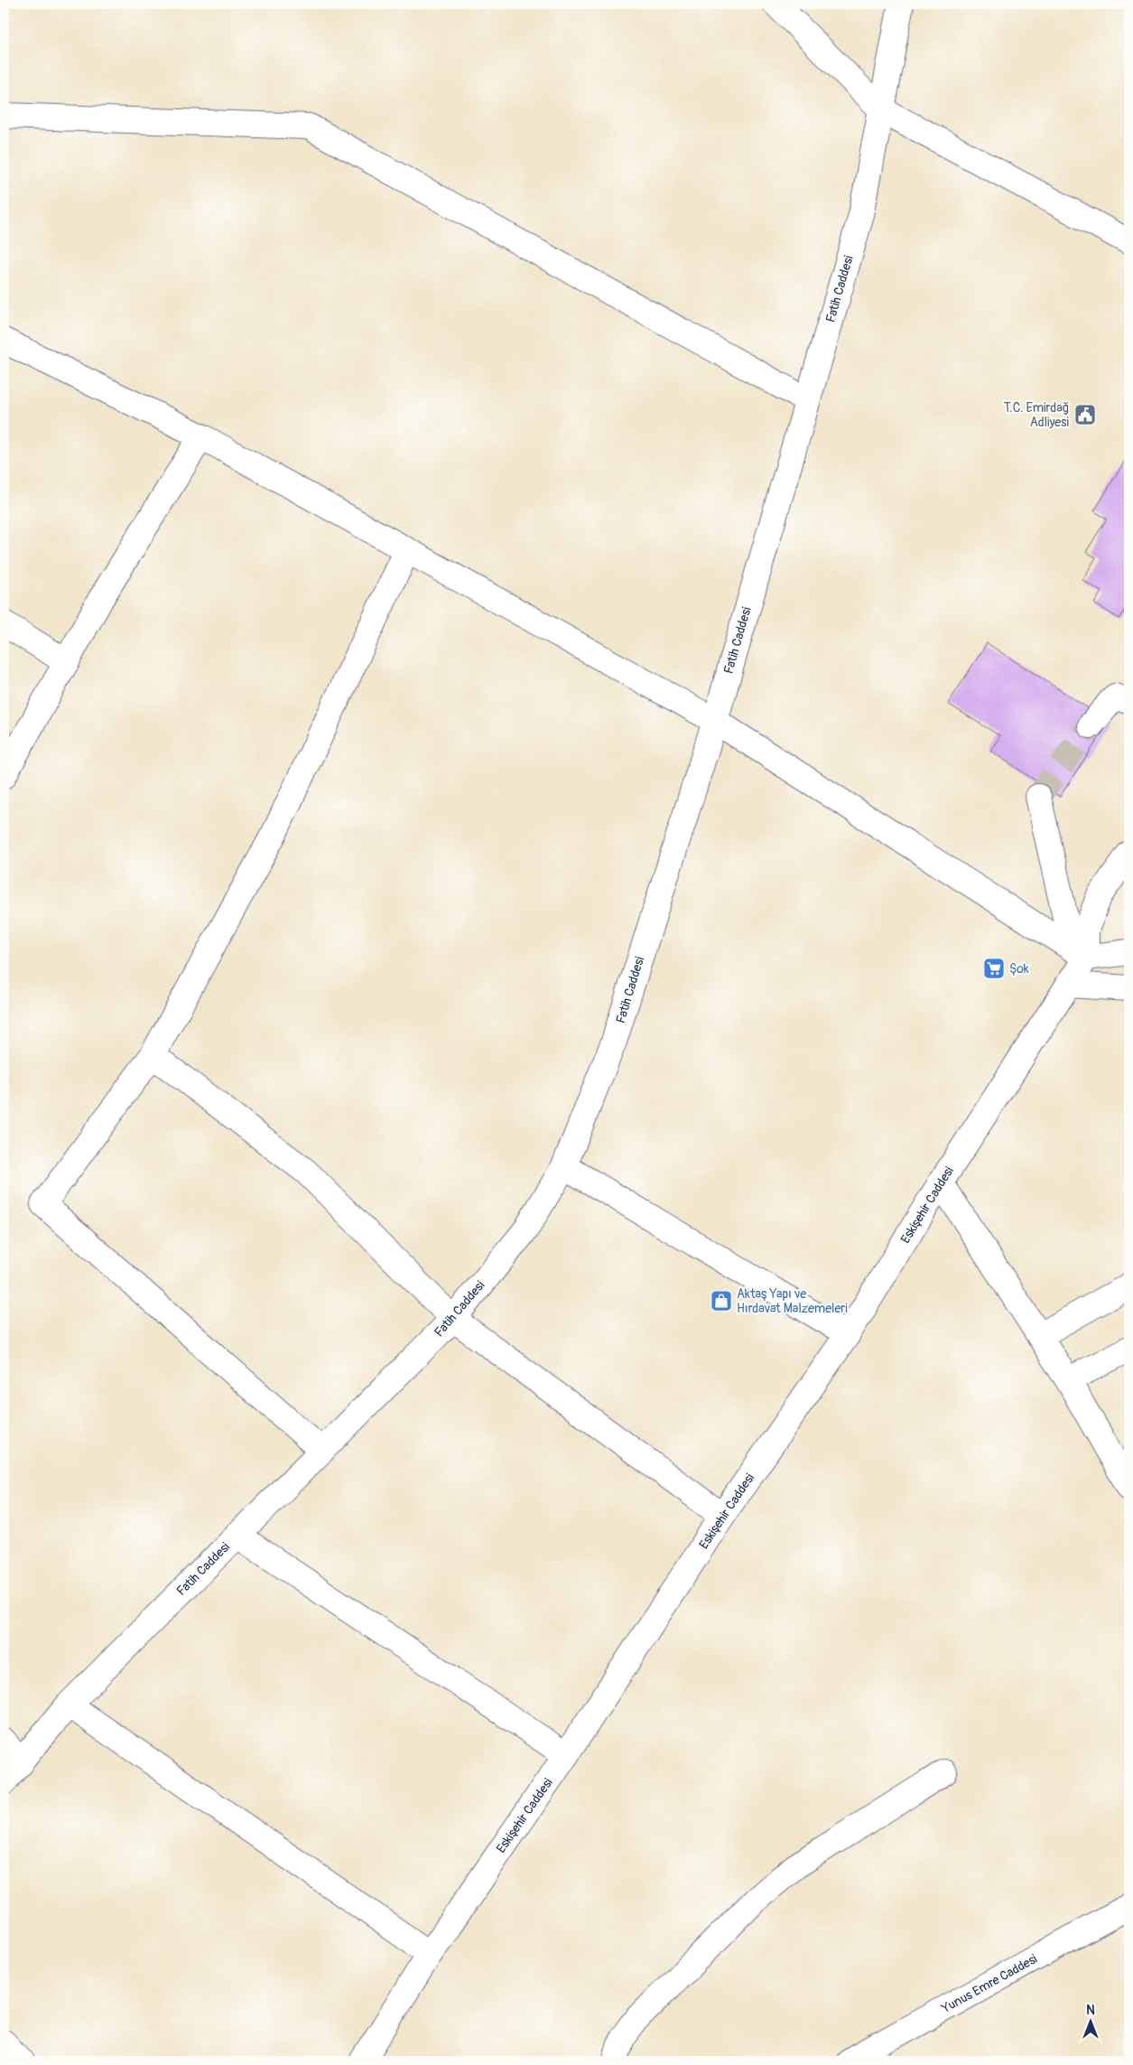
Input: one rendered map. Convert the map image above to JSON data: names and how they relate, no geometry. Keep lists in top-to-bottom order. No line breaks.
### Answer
{"streets":{"street":["Fatih Caddesi","Eskişehir Caddesi","Yunus Emre Caddesi"]},"places":{"public building":["T.C. Emirdağ Adliyesi"],"supermarket":["Şok"],"shop":["Aktaş Yapı ve Hırdavat Malzemeleri"]},"north":"top"}
